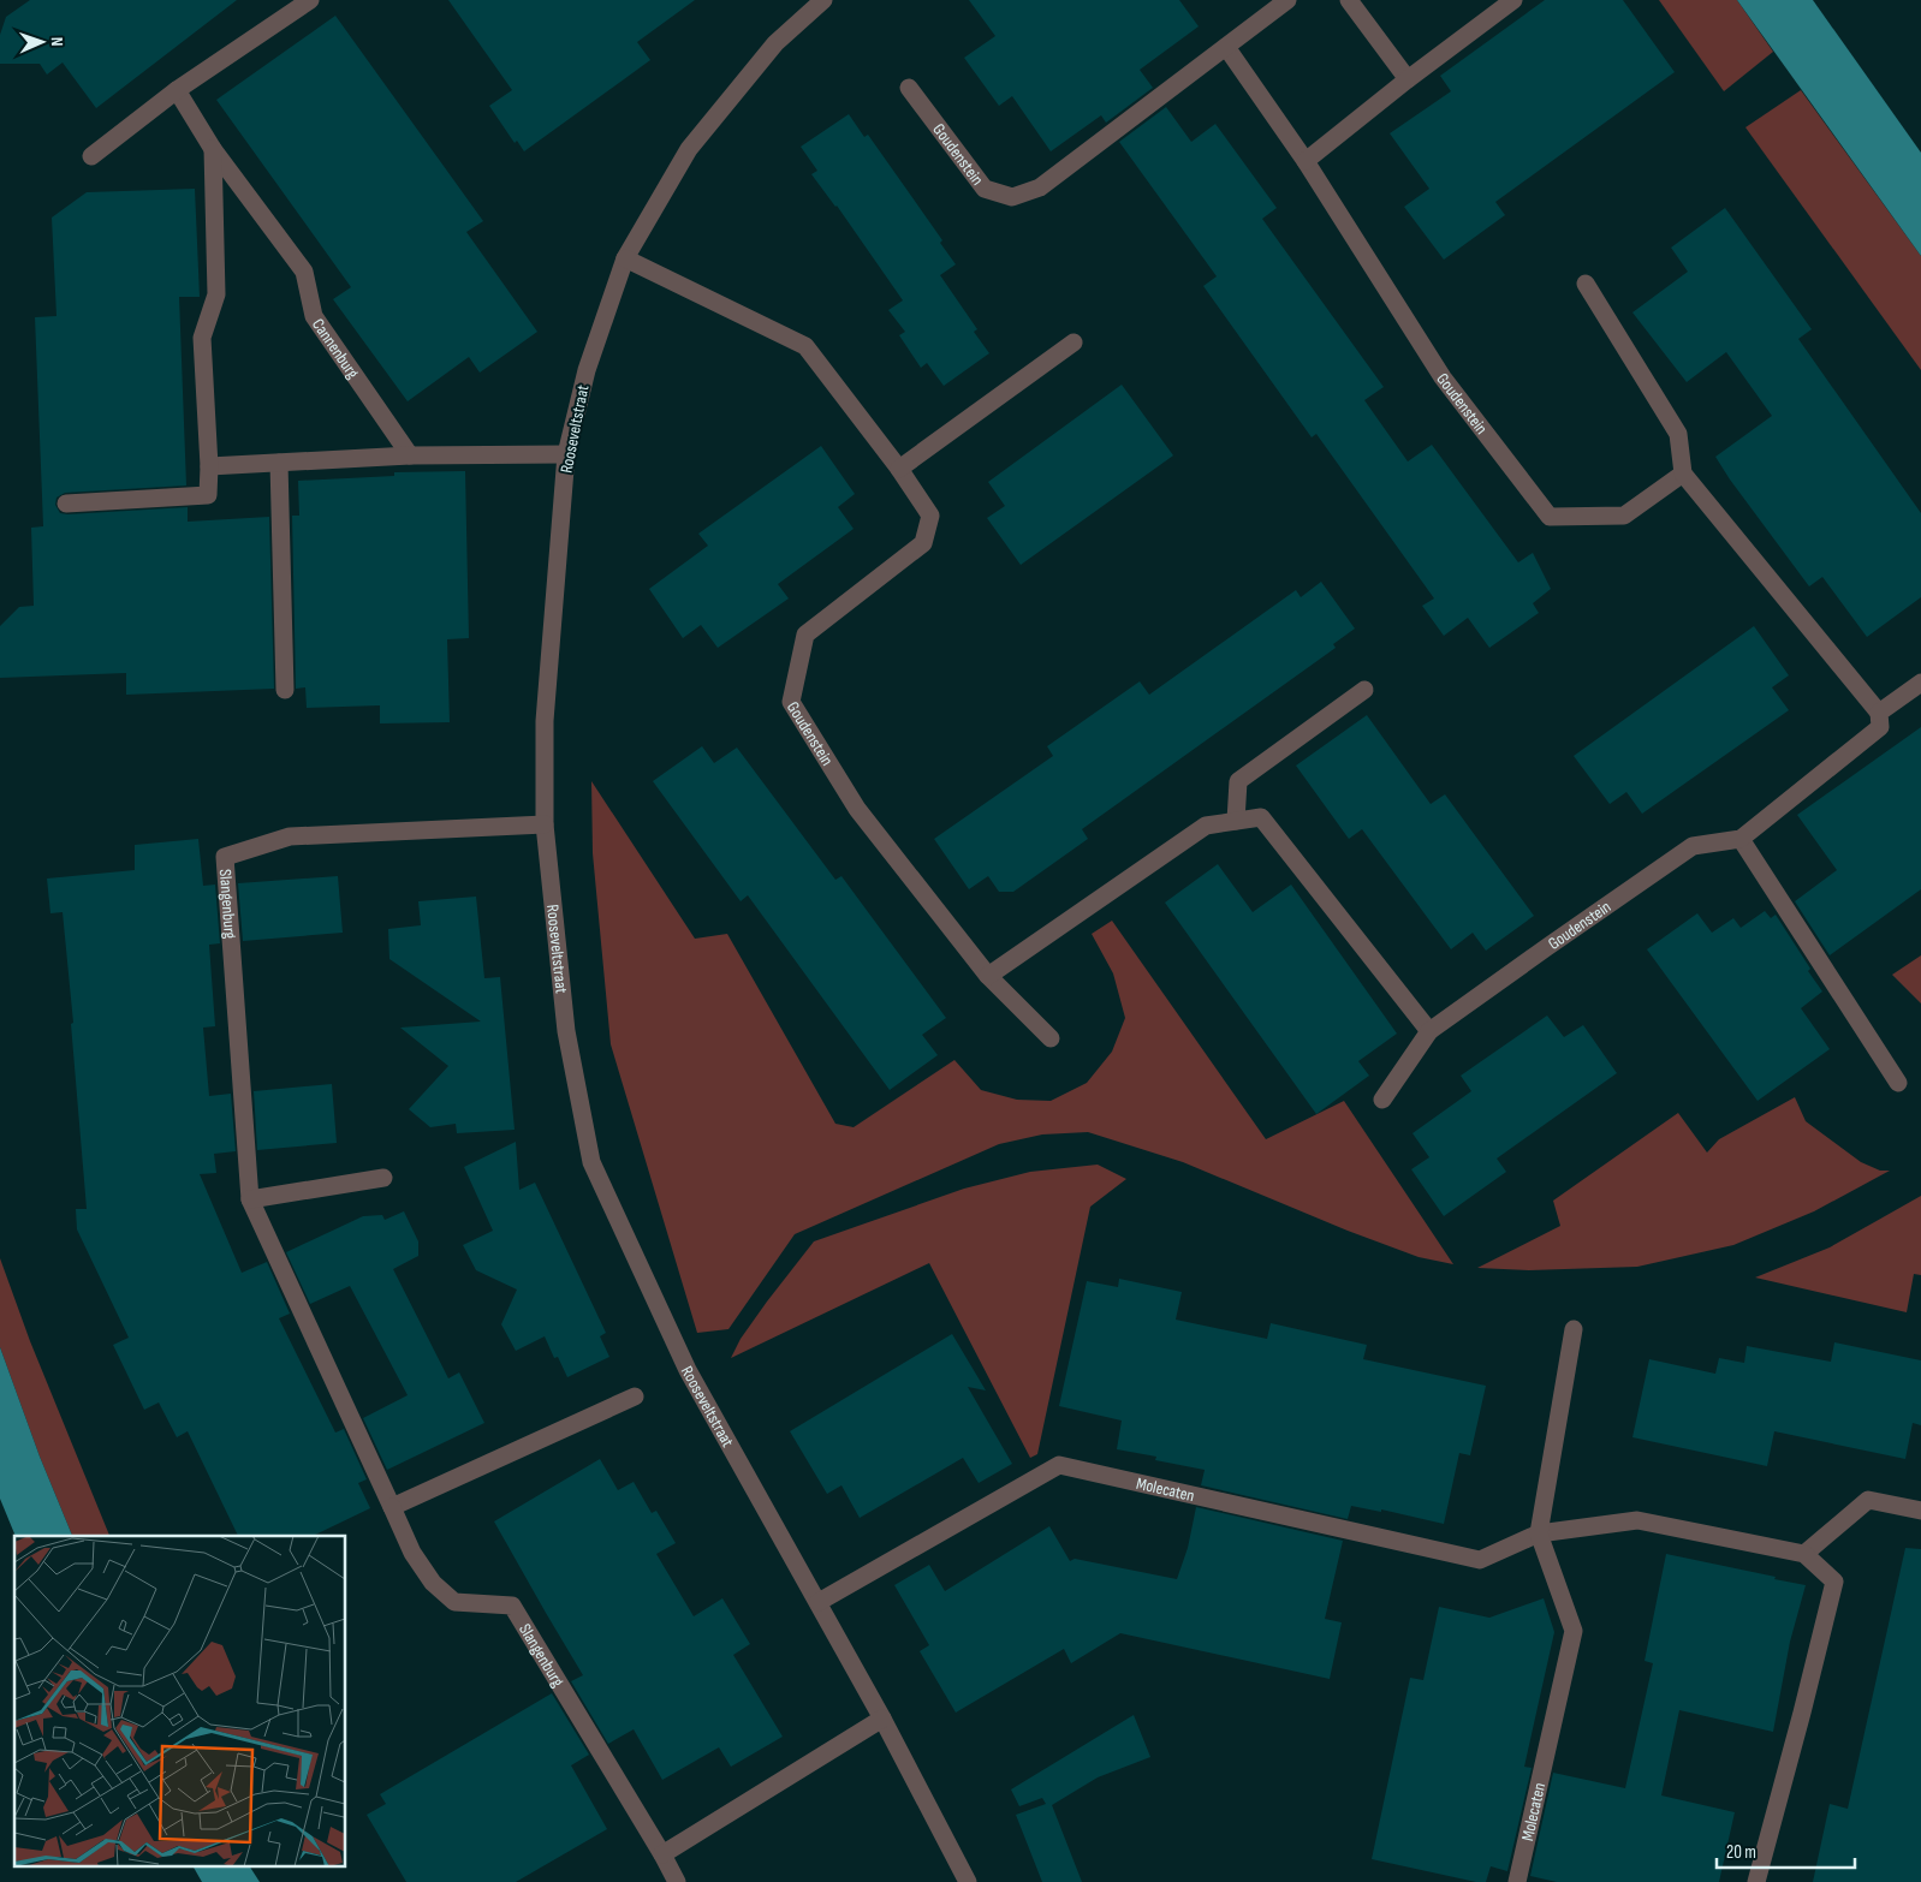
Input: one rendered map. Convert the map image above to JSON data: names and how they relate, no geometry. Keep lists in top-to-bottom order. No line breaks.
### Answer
{"streets":{"street":["Goudenstein","Cannenburg","Rooseveltstraat","Slangenburg","Molecaten"]},"crossings":[["Goudenstein","Rooseveltstraat"],["Rooseveltstraat","Slangenburg"],["Rooseveltstraat","Molecaten"]],"scale_bar":"20 m","north":"right"}
